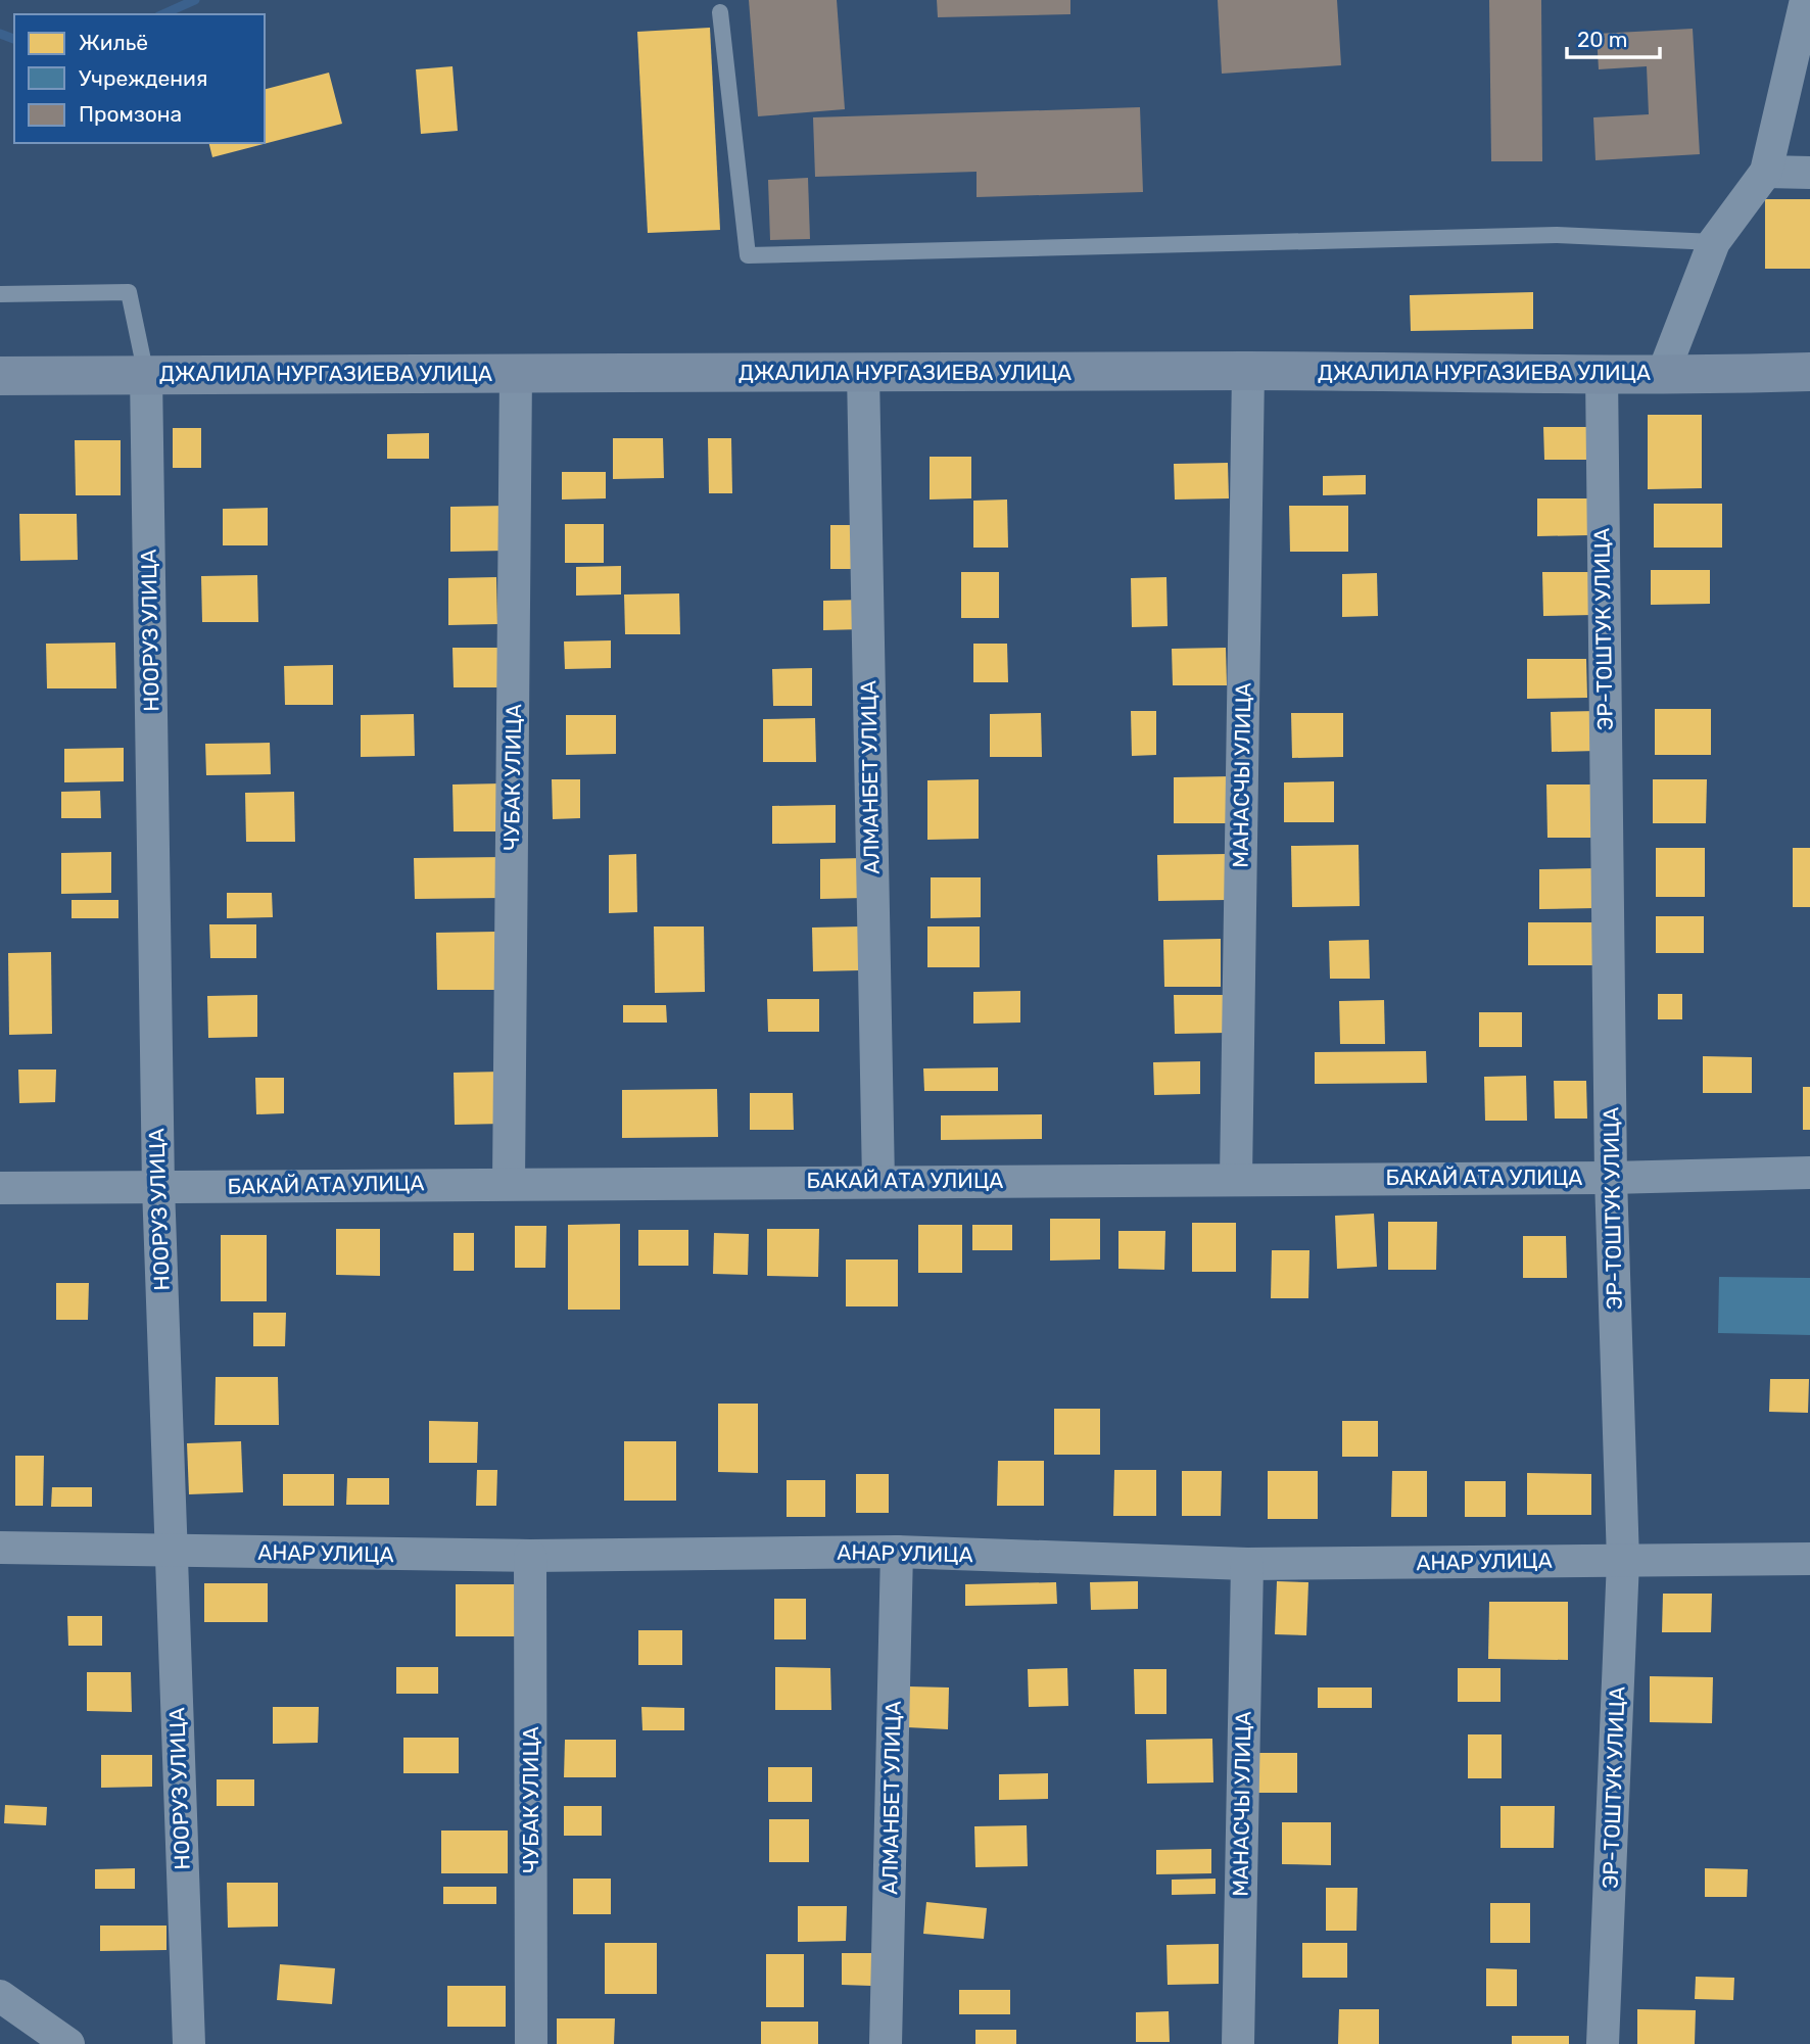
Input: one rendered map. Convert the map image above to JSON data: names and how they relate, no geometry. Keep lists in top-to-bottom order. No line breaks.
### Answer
{"streets":{"street":["ДЖАЛИЛА НУРГАЗИЕВА УЛИЦА","ЭР-ТОШТУК УЛИЦА","НООРУЗ УЛИЦА","МАНАСЧЫ УЛИЦА","ЧУБАК УЛИЦА","АЛМАНБЕТ УЛИЦА","БАКАЙ АТА УЛИЦА","АНАР УЛИЦА"]},"crossings":[["ДЖАЛИЛА НУРГАЗИЕВА УЛИЦА","ЭР-ТОШТУК УЛИЦА"],["ДЖАЛИЛА НУРГАЗИЕВА УЛИЦА","НООРУЗ УЛИЦА"],["ДЖАЛИЛА НУРГАЗИЕВА УЛИЦА","МАНАСЧЫ УЛИЦА"],["ДЖАЛИЛА НУРГАЗИЕВА УЛИЦА","ЧУБАК УЛИЦА"],["ДЖАЛИЛА НУРГАЗИЕВА УЛИЦА","АЛМАНБЕТ УЛИЦА"],["ЭР-ТОШТУК УЛИЦА","БАКАЙ АТА УЛИЦА"],["ЭР-ТОШТУК УЛИЦА","АНАР УЛИЦА"],["НООРУЗ УЛИЦА","БАКАЙ АТА УЛИЦА"],["НООРУЗ УЛИЦА","АНАР УЛИЦА"],["МАНАСЧЫ УЛИЦА","БАКАЙ АТА УЛИЦА"],["МАНАСЧЫ УЛИЦА","АНАР УЛИЦА"],["ЧУБАК УЛИЦА","БАКАЙ АТА УЛИЦА"],["ЧУБАК УЛИЦА","АНАР УЛИЦА"],["АЛМАНБЕТ УЛИЦА","БАКАЙ АТА УЛИЦА"],["АЛМАНБЕТ УЛИЦА","АНАР УЛИЦА"]],"legend":["Жильё","Учреждения","Промзона"],"scale_bar":"20 m"}
